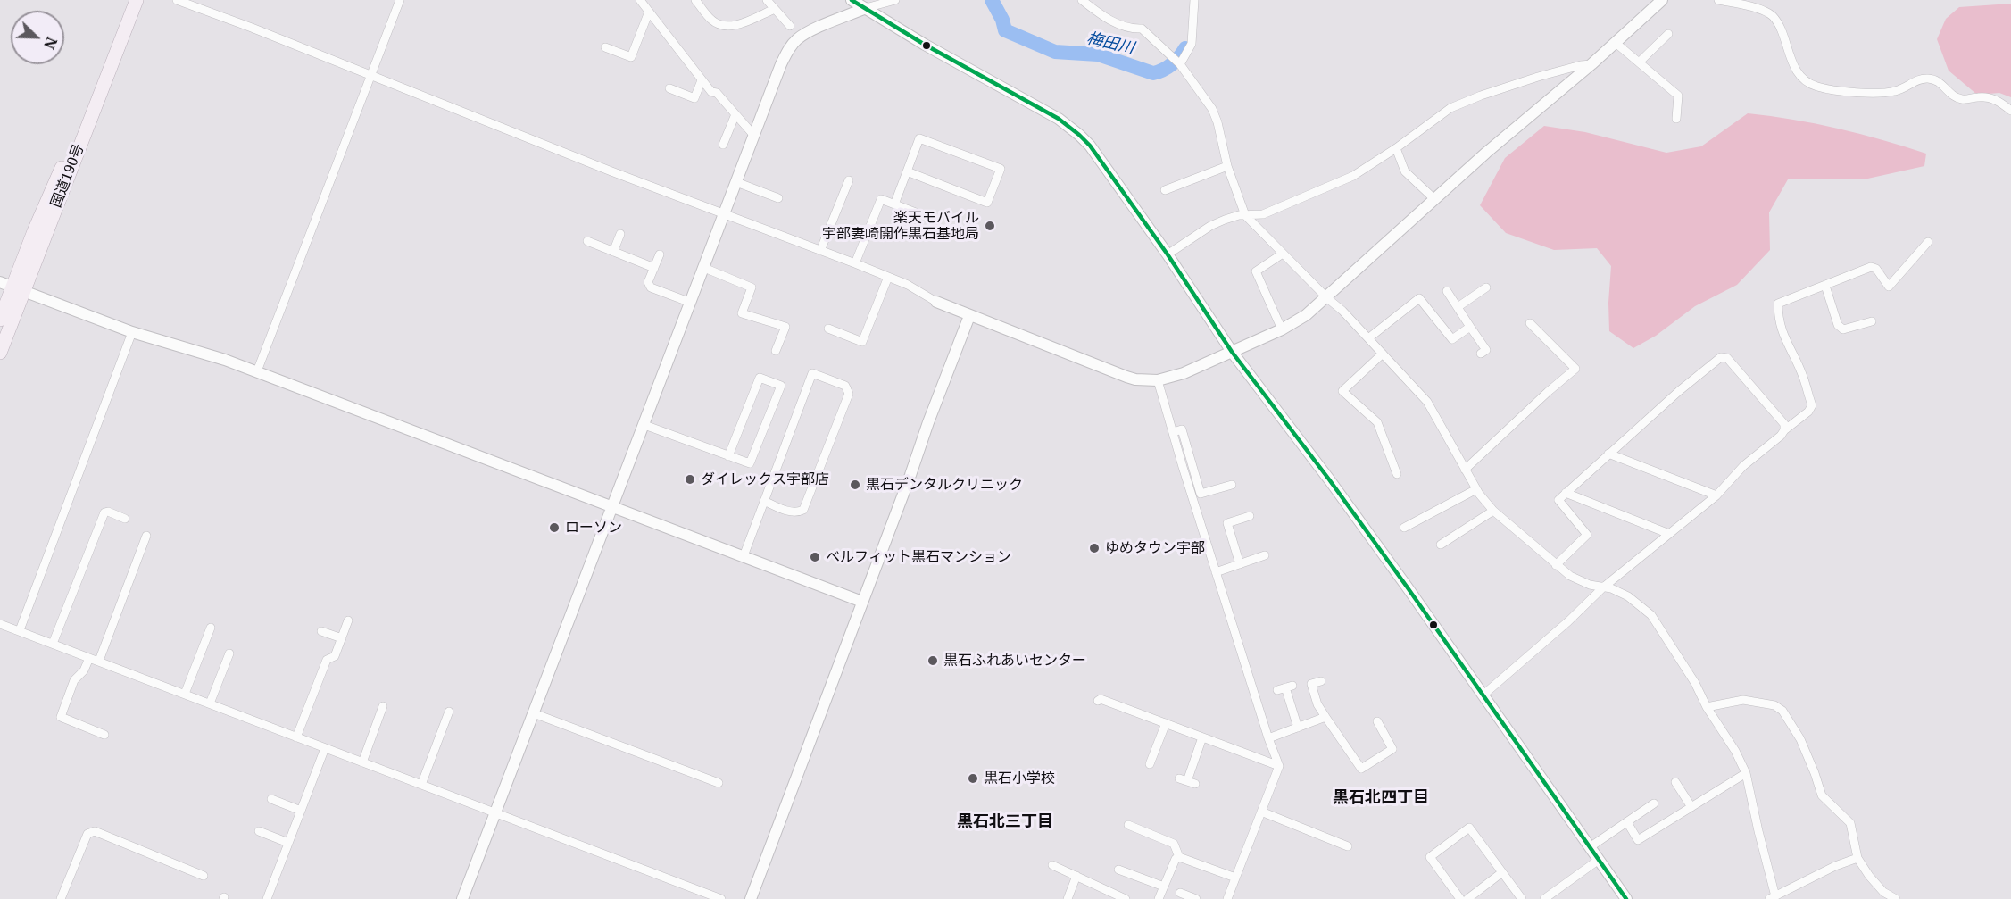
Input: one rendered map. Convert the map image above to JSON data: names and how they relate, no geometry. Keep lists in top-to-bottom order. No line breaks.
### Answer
{"streets":{"highway":["国道190号"]},"districts":["黒石北四丁目","黒石北三丁目"],"water":["梅田川"],"places":["楽天モバイル 宇部妻崎開作黒石基地局","ダイレックス宇部店","黒石デンタルクリニック","ローソン","ゆめタウン宇部","ベルフィット黒石マンション","黒石ふれあいセンター","黒石小学校"],"north":"bottom right"}
